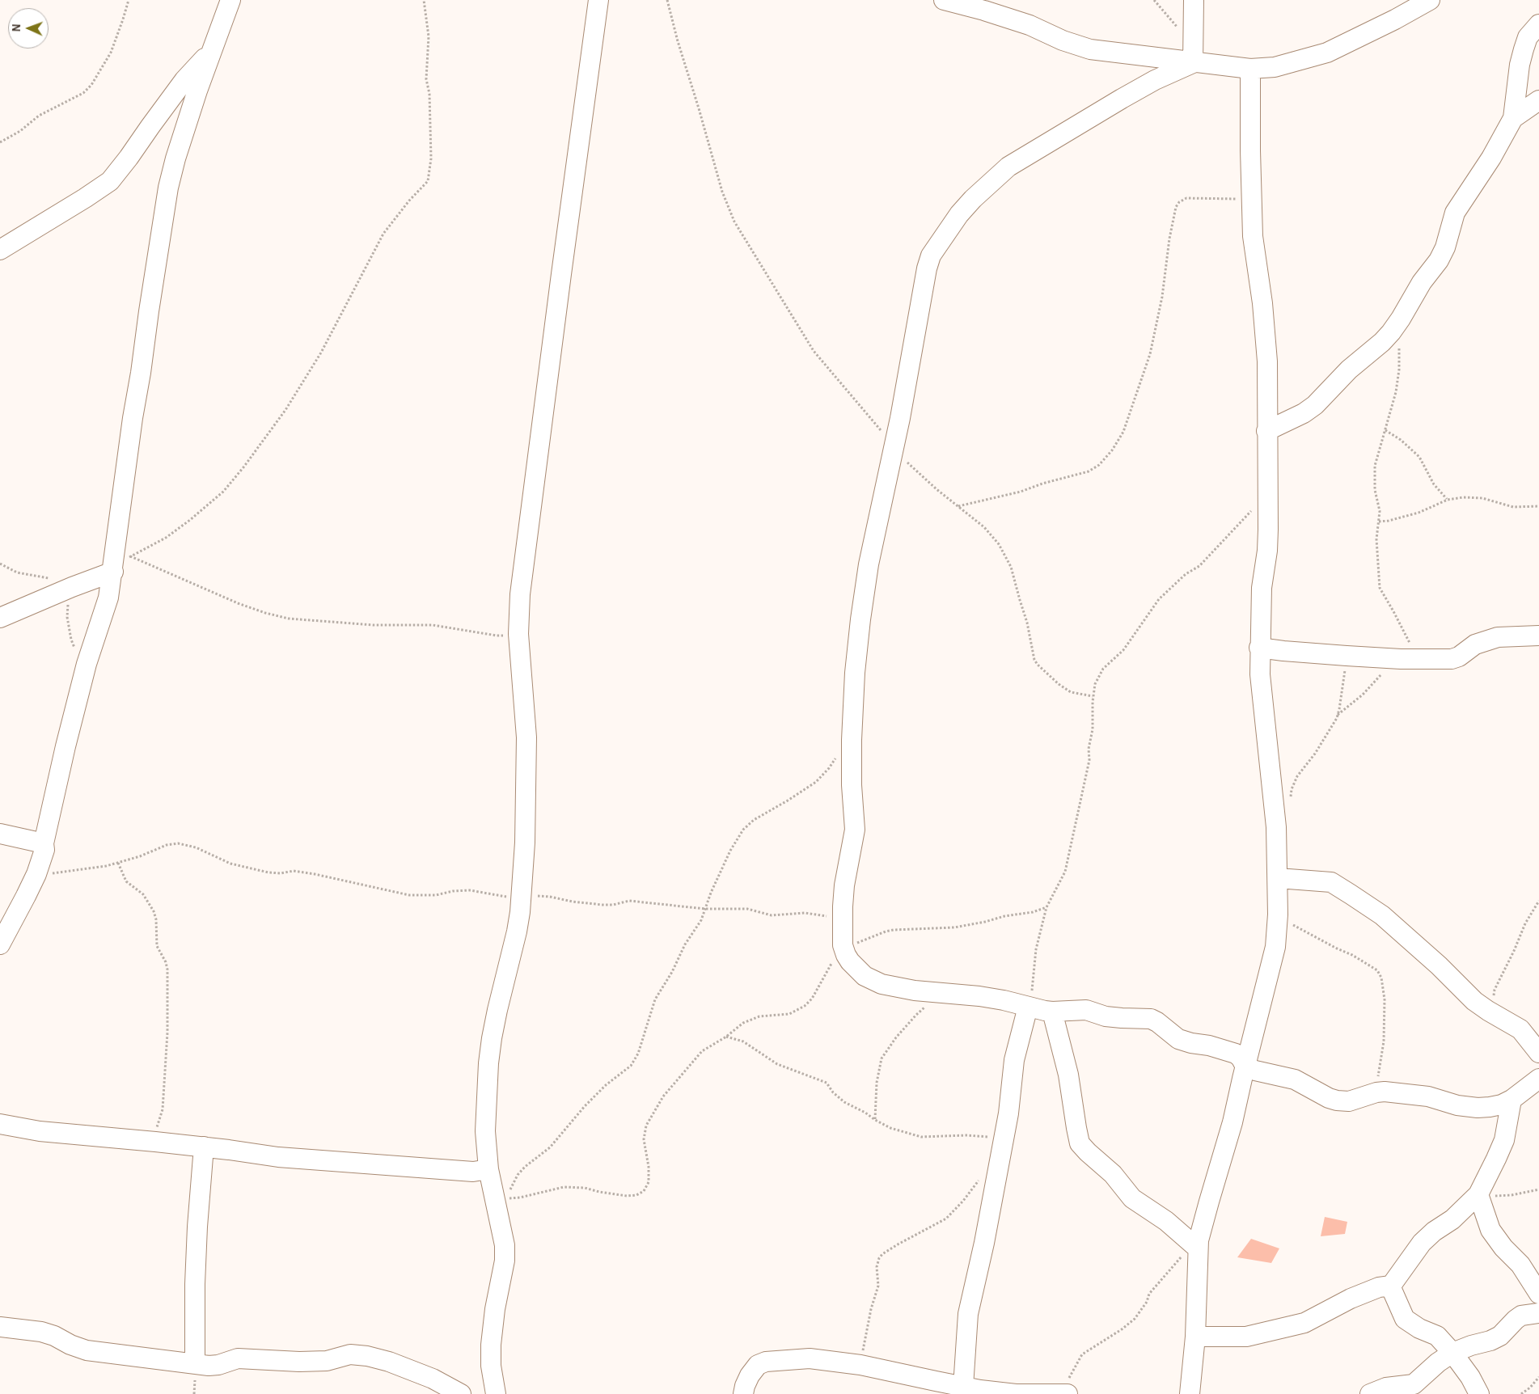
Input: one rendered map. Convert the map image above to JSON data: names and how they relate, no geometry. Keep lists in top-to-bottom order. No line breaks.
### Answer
{"north":"left"}
